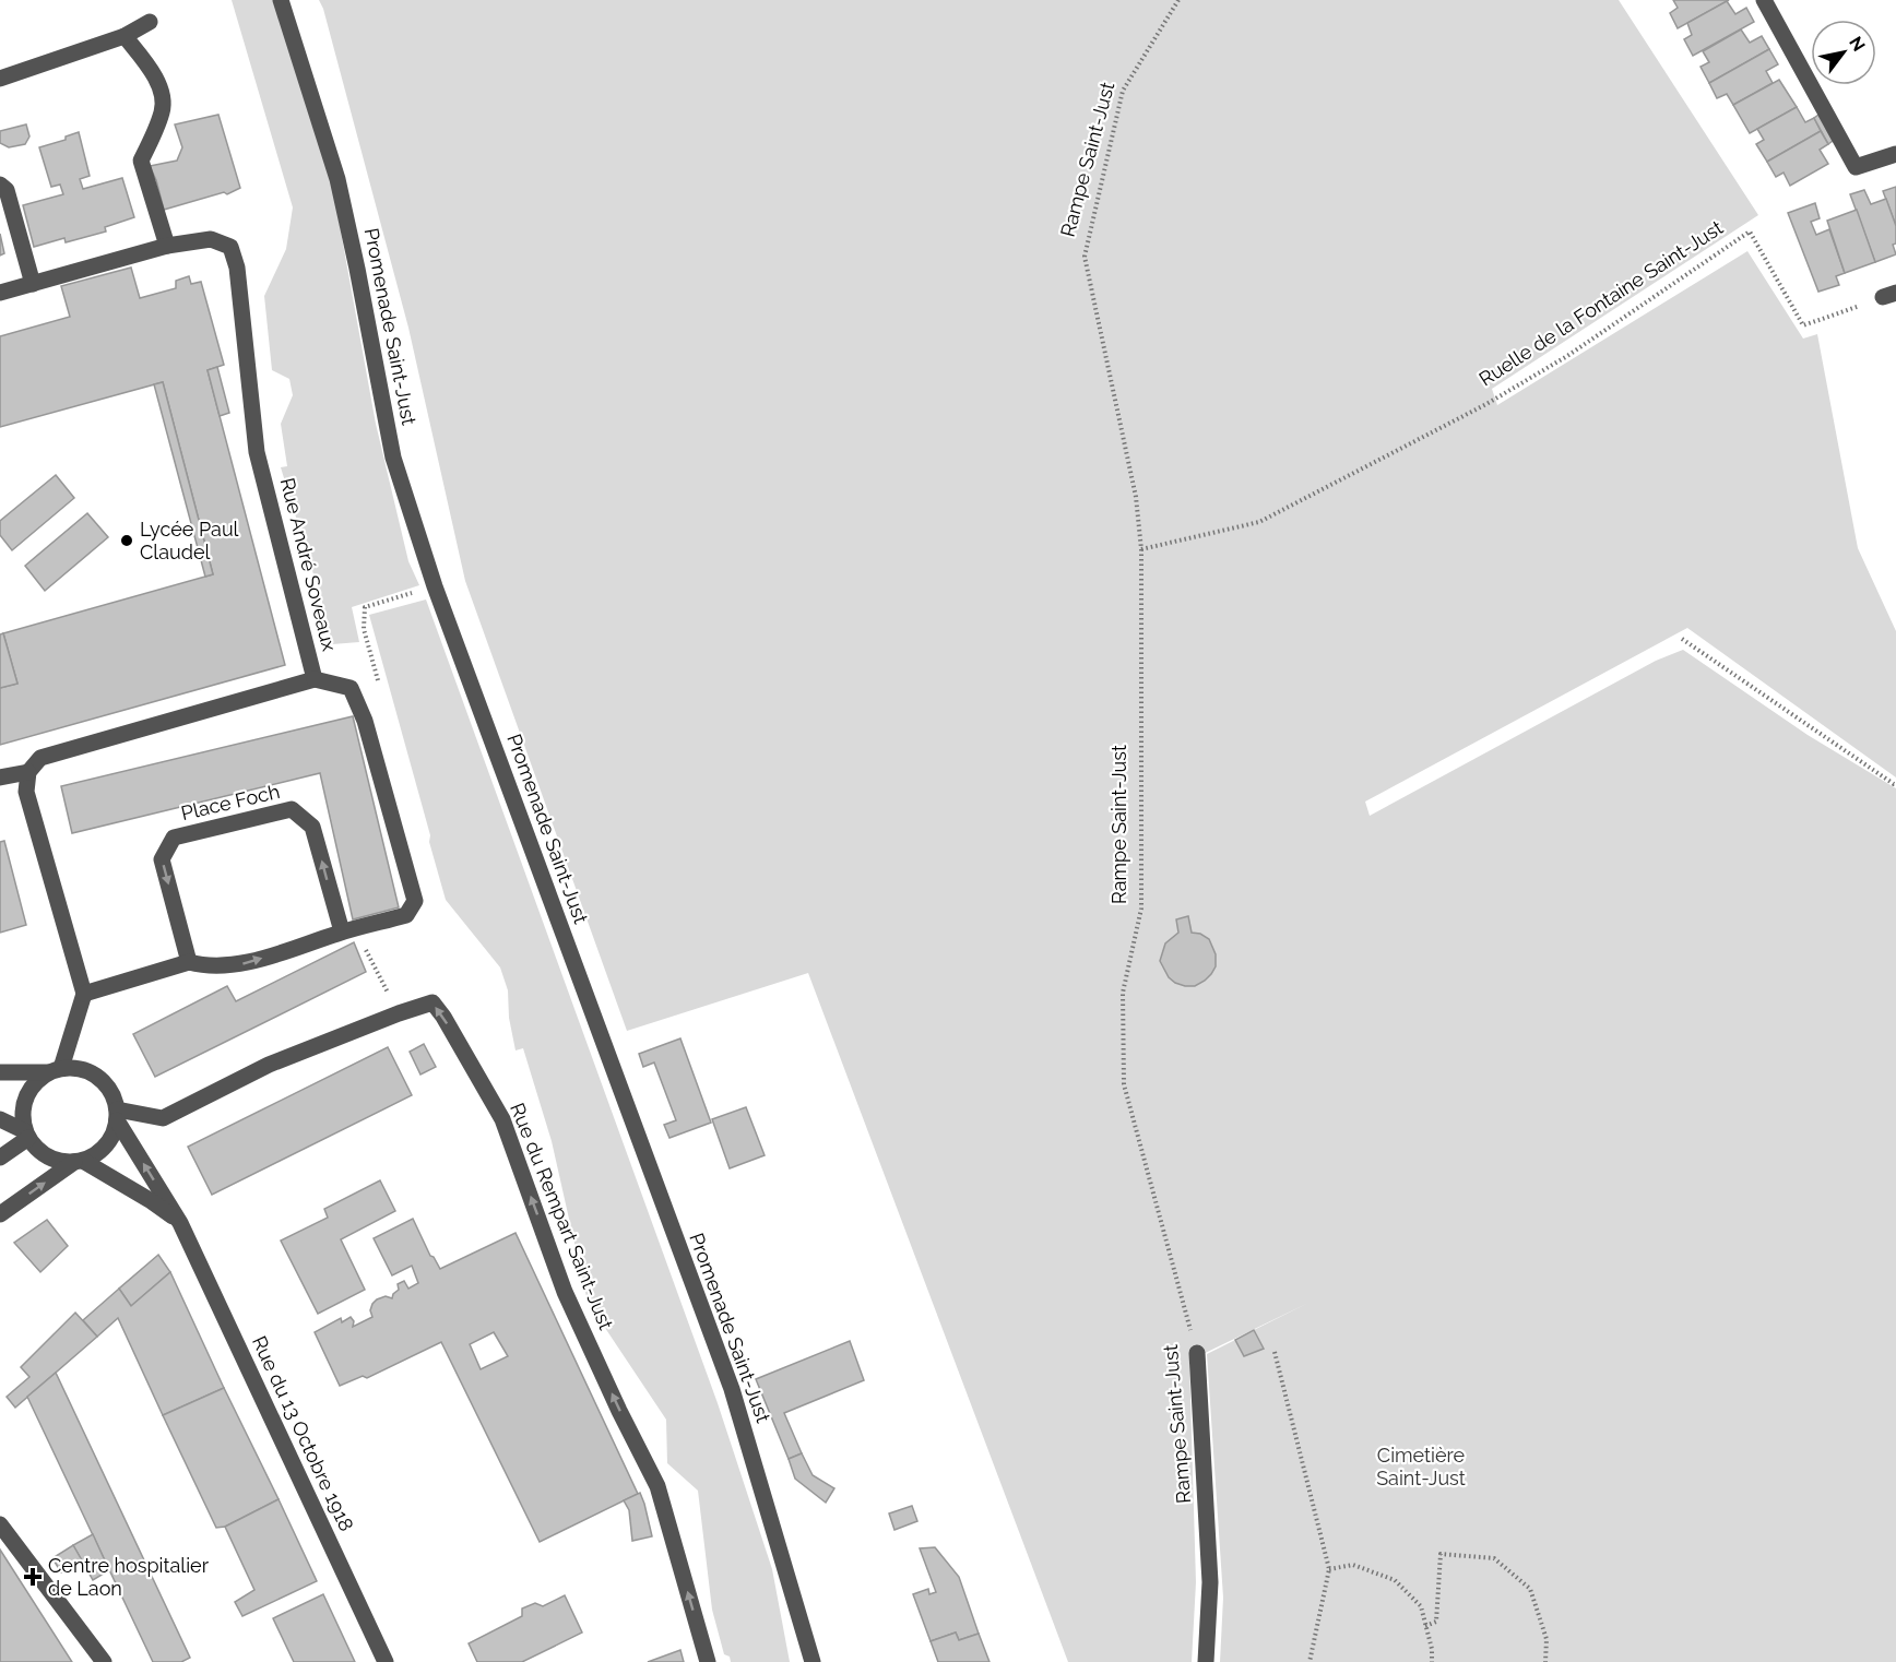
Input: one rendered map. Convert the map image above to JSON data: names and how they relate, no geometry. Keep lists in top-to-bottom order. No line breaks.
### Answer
{"streets":{"street":["Rampe Saint-Just","Promenade Saint-Just","Rue André Soveaux","Place Foch","Rue du Rempart Saint-Just","Rue du 13 Octobre 1918"],"path":["Ruelle de la Fontaine Saint-Just"]},"crossings":[["Rampe Saint-Just","Ruelle de la Fontaine Saint-Just"],["Rue du Rempart Saint-Just","Rue du 13 Octobre 1918"]],"one_way":["Rue du Rempart Saint-Just"],"parks":["Cimetière Saint-Just"],"places":{"other":["Lycée Paul Claudel"],"health":["Centre hospitalier de Laon"]},"north":"top right"}
